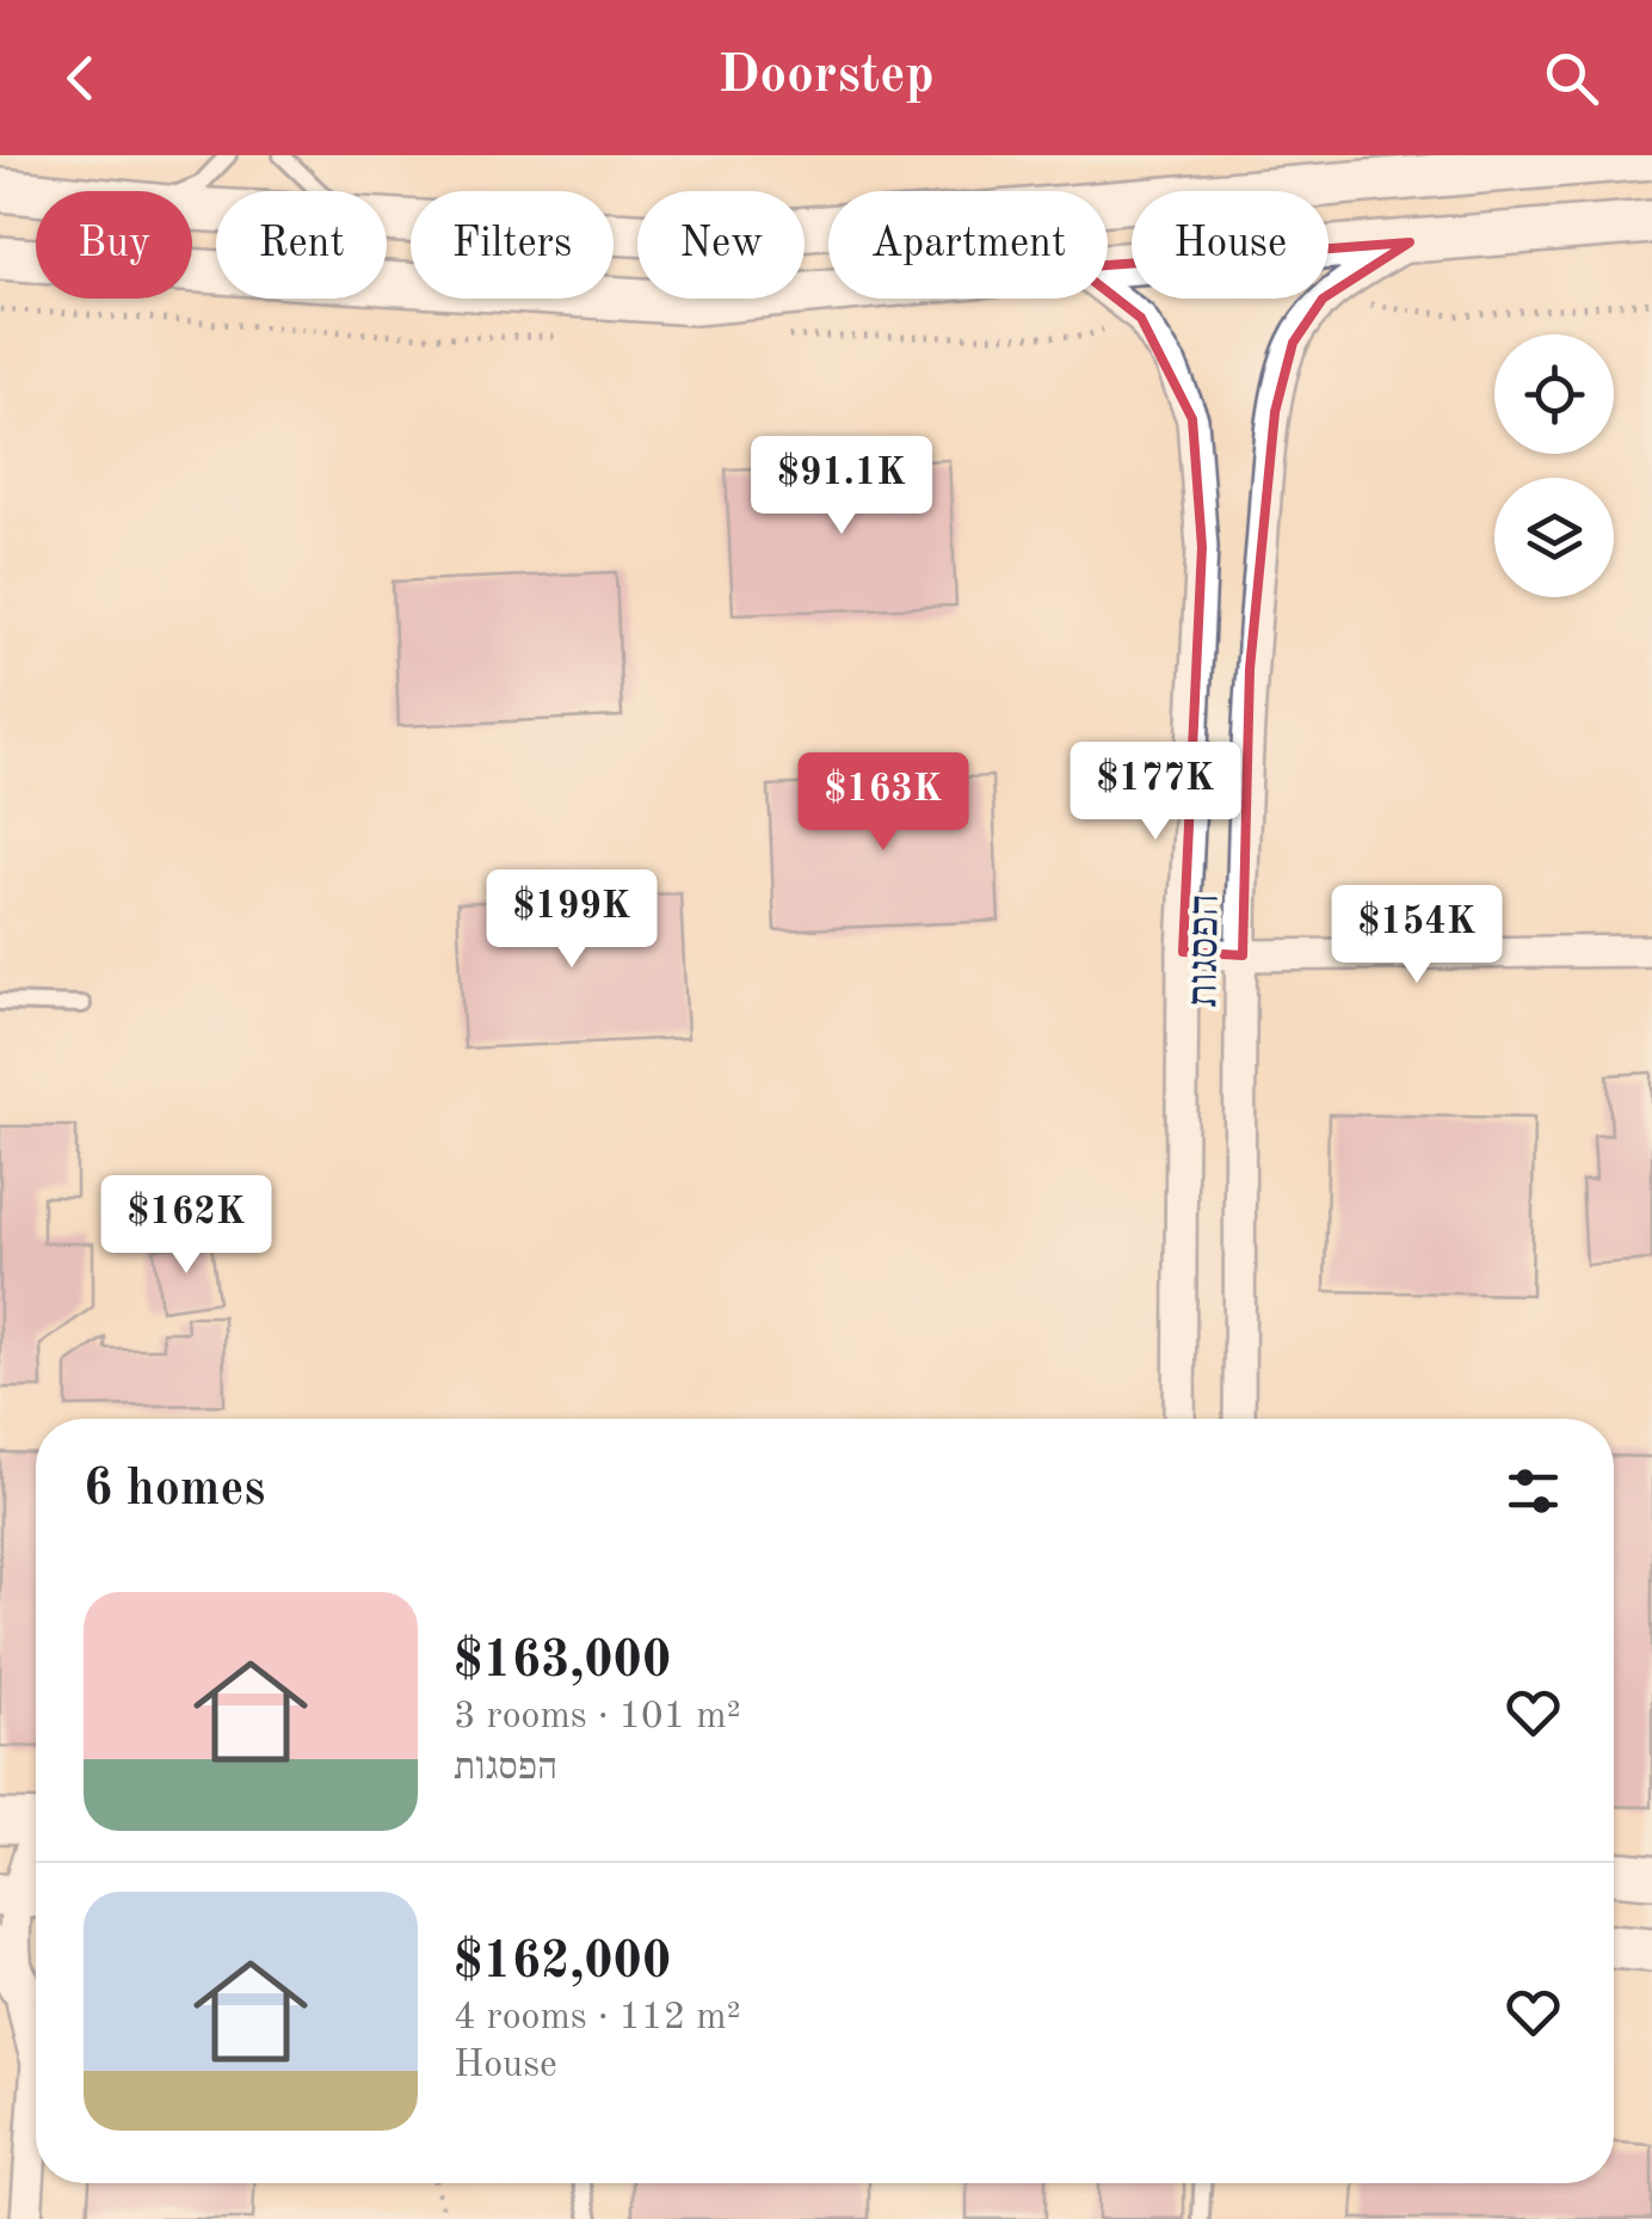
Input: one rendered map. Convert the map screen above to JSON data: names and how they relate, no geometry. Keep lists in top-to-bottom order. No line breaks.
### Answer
{"streets":{"street":["הפסגות"]},"page":{"header":"Doorstep","chip":["Buy","Rent","Filters","New","Apartment","House"],"price":["$91.1K","$177K","$163K","$199K","$154K","$162K"],"heading":"6 homes","list":[{"name":"$163,000","note":"3 rooms · 101 m² · הפסגות"},{"name":"$162,000","note":"4 rooms · 112 m² · House"}]}}
